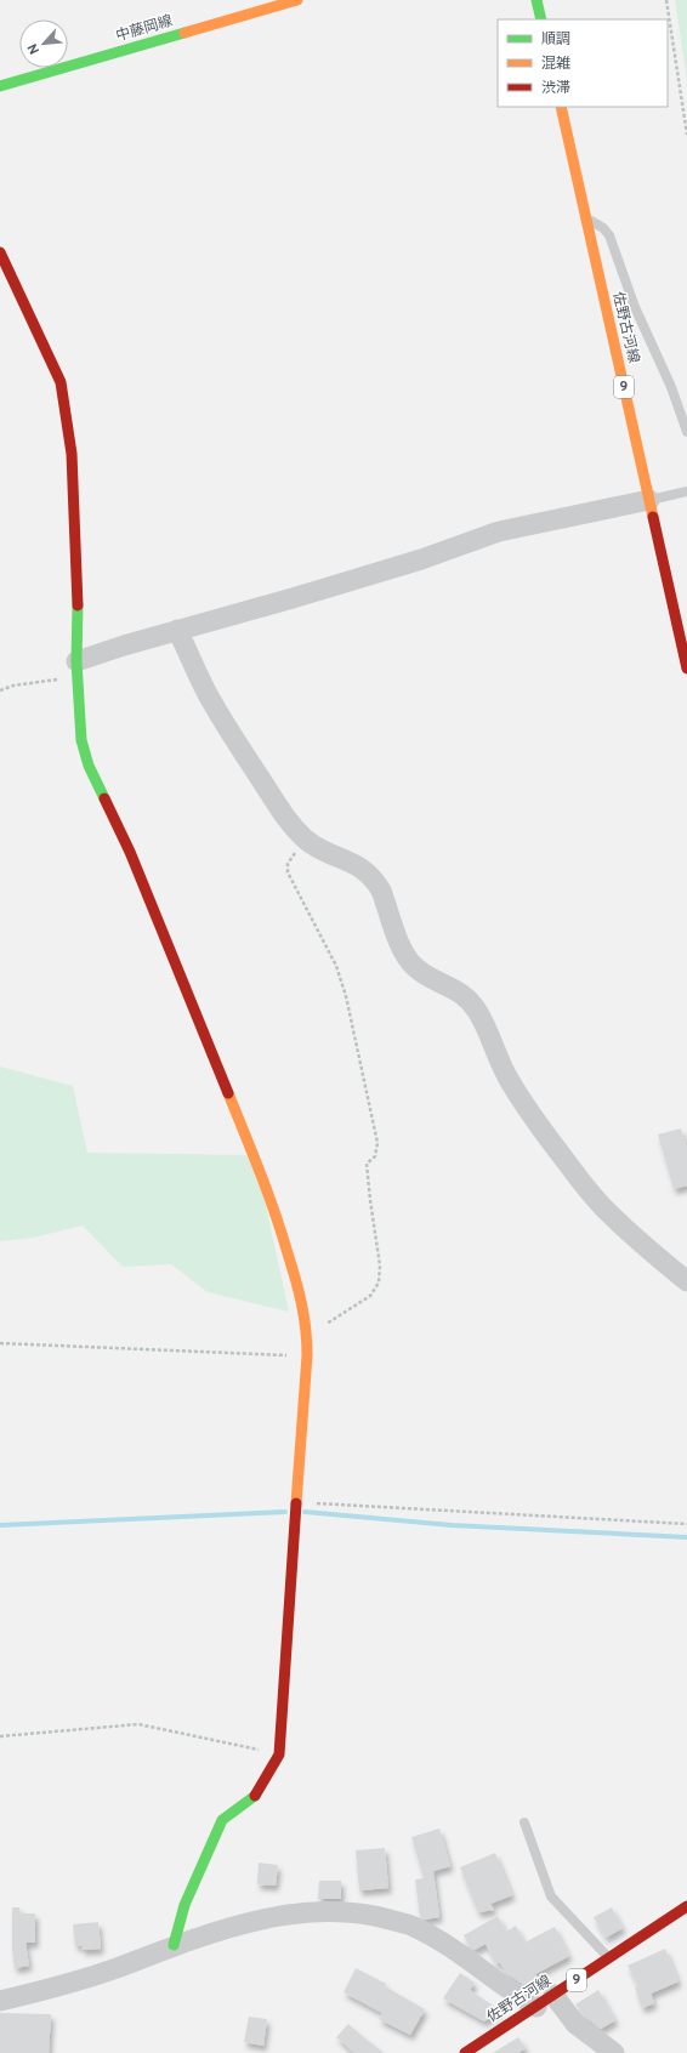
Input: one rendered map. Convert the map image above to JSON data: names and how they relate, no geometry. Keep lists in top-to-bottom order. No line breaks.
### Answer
{"streets":{"street":["中藤岡線","佐野古河線","9"]},"legend":["順調","混雑","渋滞"],"north":"bottom left"}
